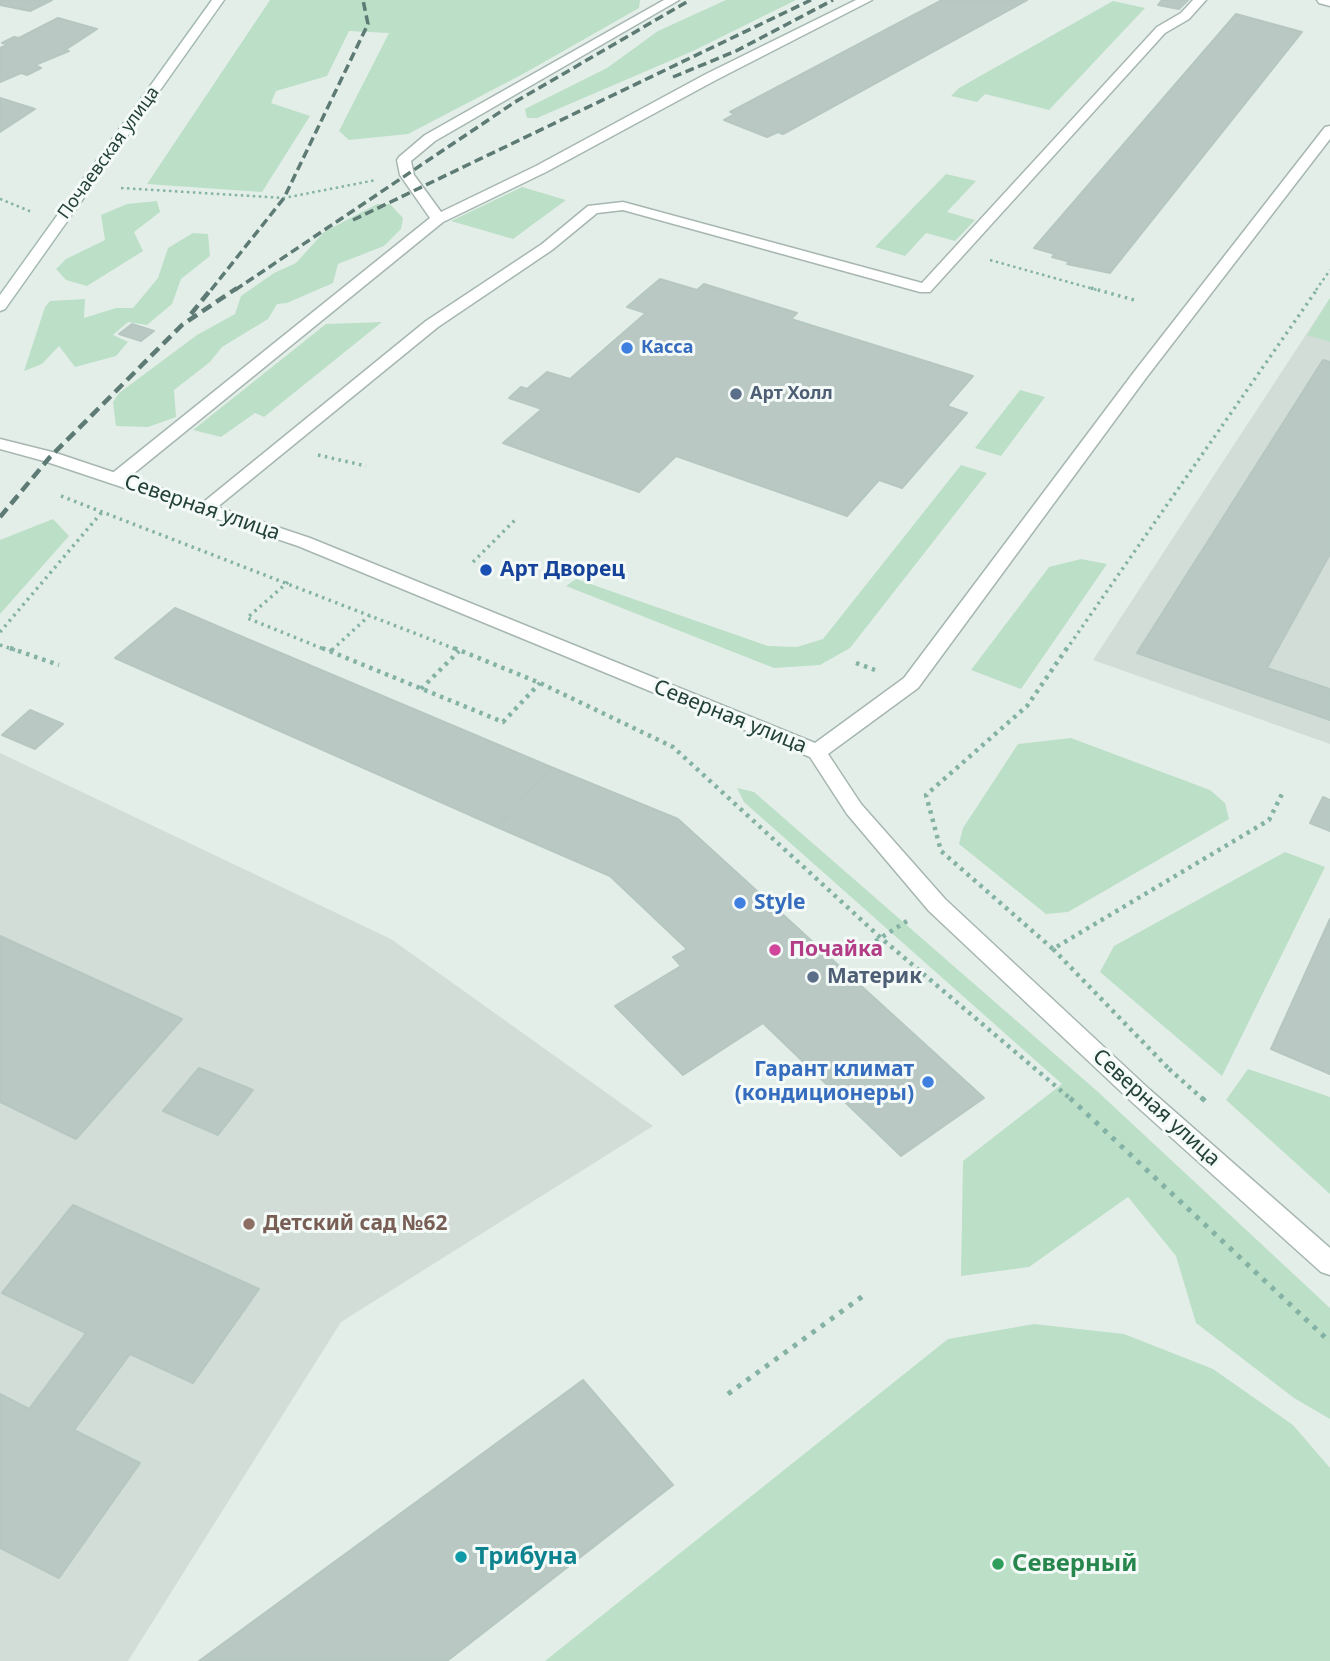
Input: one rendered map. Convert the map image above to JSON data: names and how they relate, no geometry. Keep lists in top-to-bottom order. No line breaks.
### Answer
{"streets":{"street":["Почаевская улица","Северная улица"]},"places":["Касса","Арт Холл","Арт Дворец","Style","Почайка","Материк","Гарант климат (кондиционеры)","Детский сад №62","Трибуна","Северный"]}
